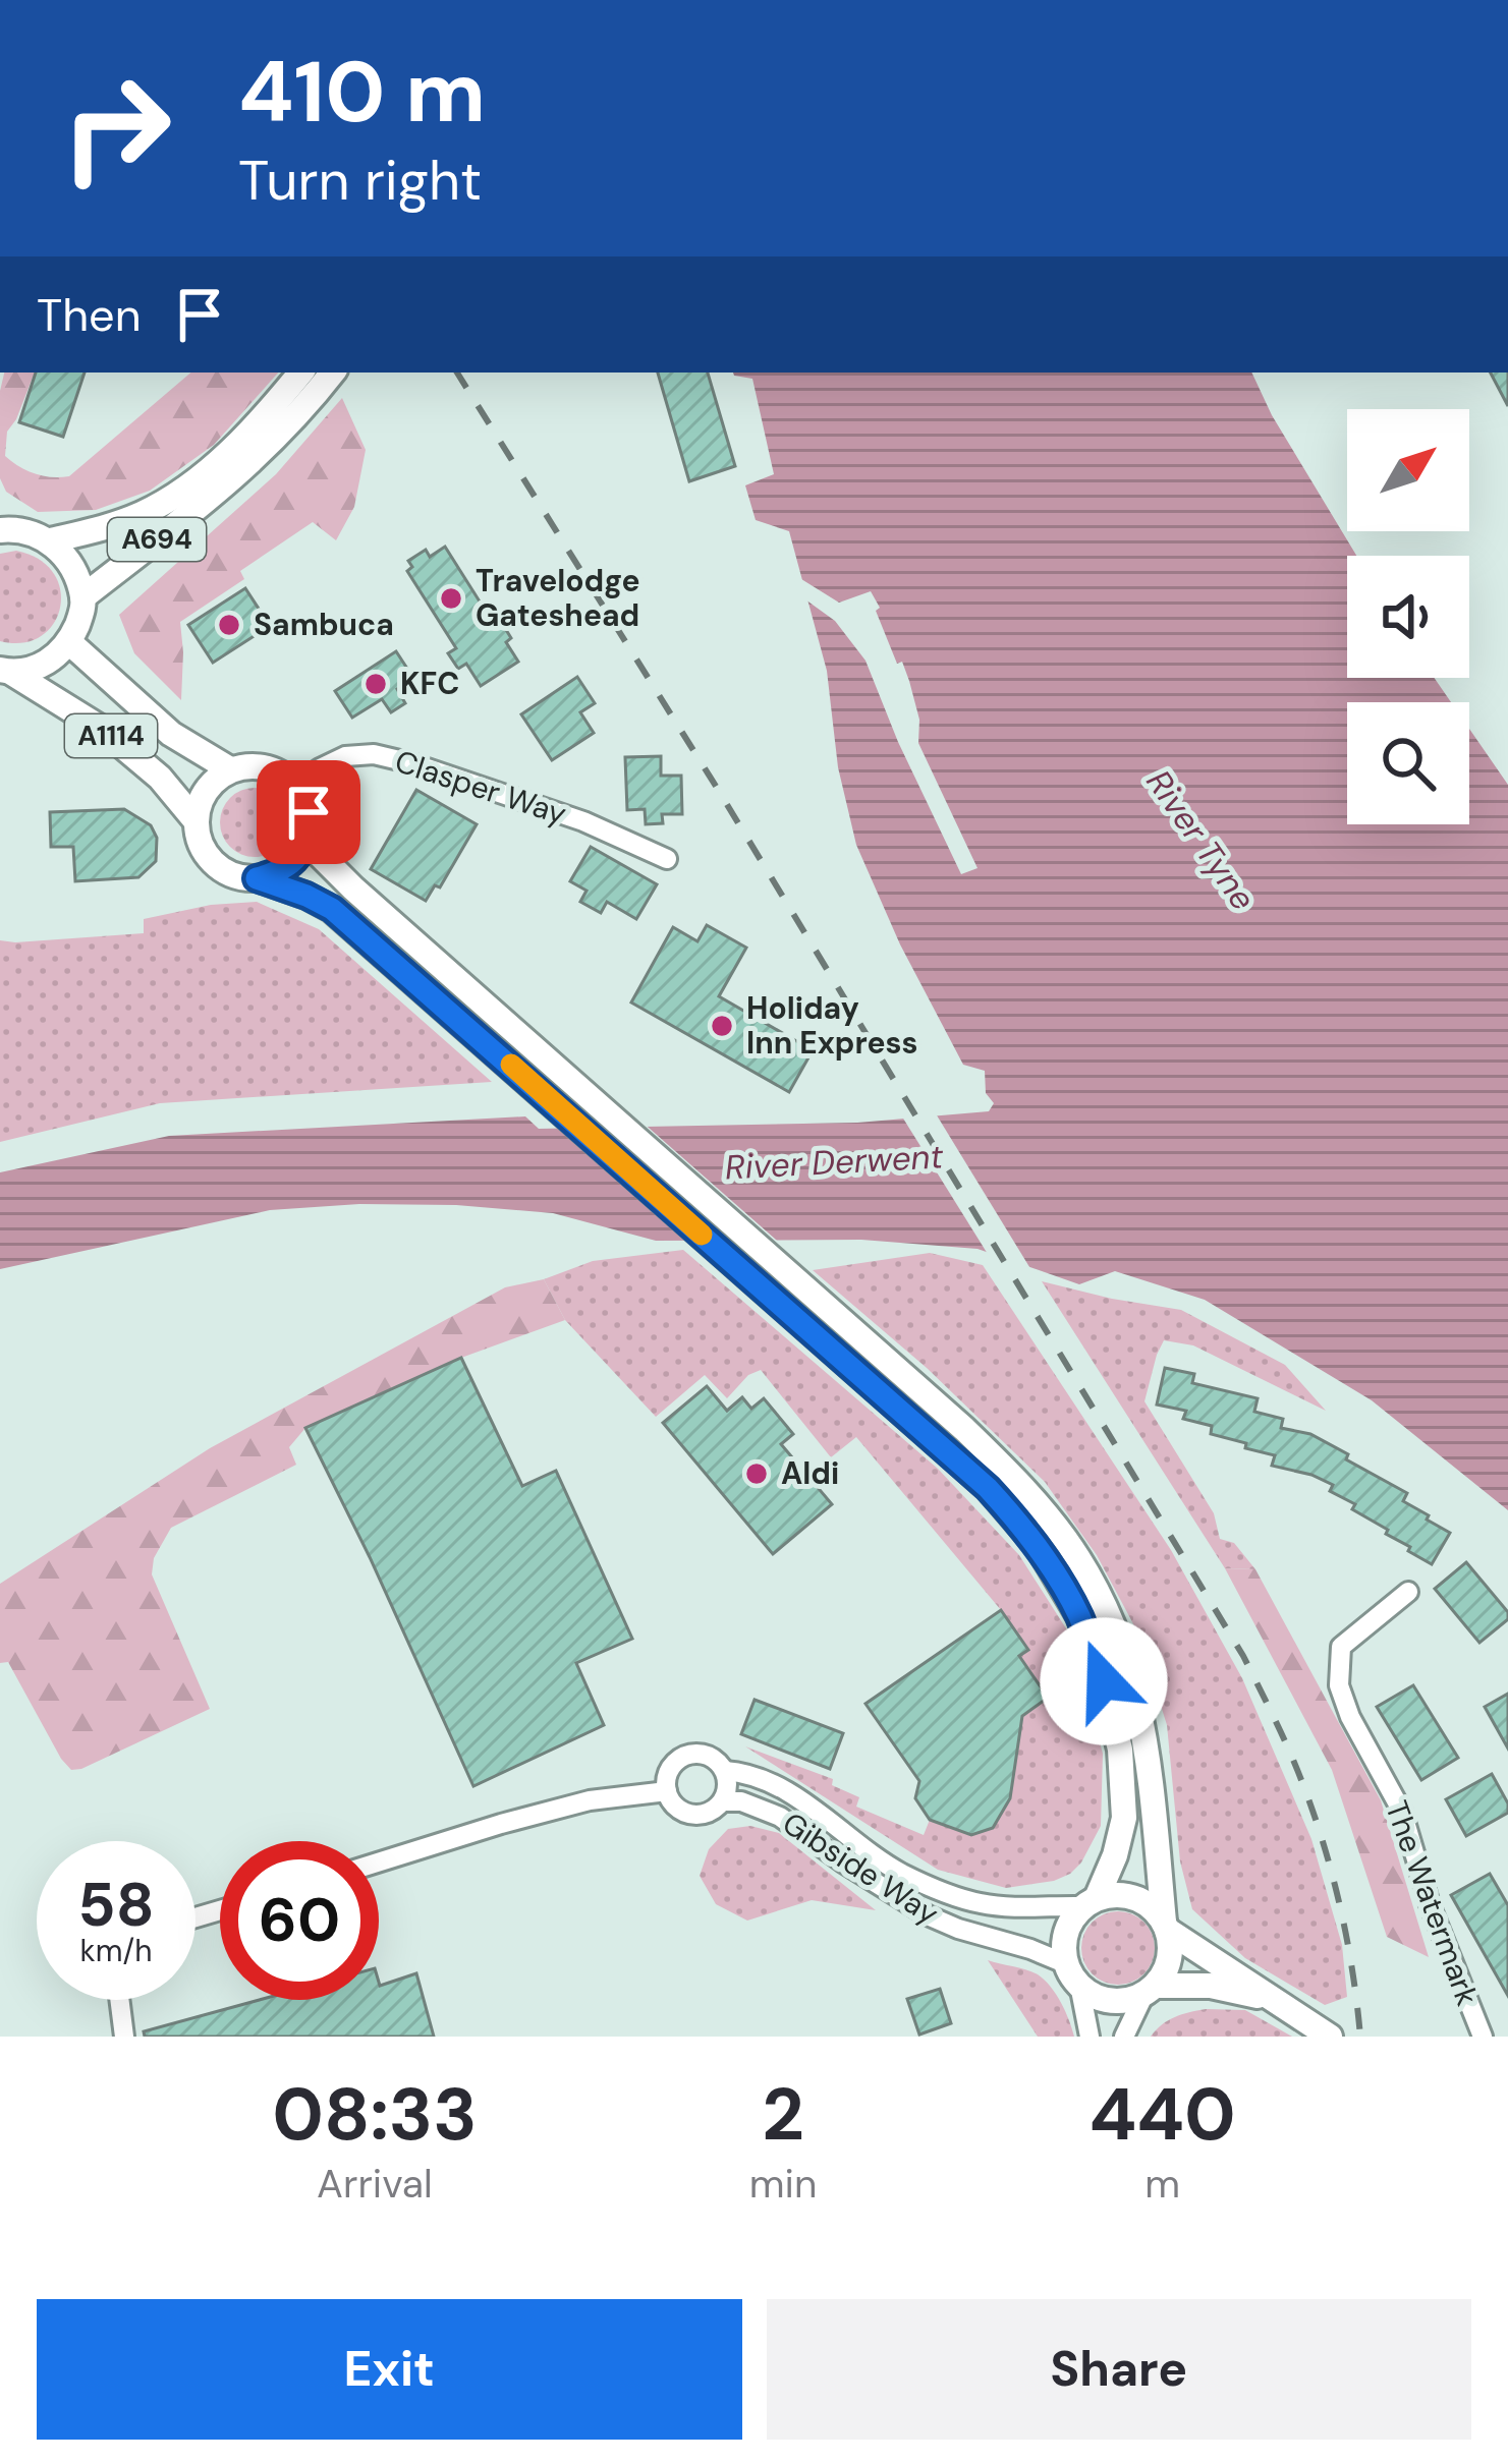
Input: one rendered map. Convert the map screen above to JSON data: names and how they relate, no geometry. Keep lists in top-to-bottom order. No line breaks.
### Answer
{"streets":{"main road":["A694","A1114"],"street":["Clasper Way","Gibside Way","The Watermark"]},"crossings":[["A694","A1114"],["A1114","Clasper Way"],["A1114","Gibside Way"]],"water":["River Tyne","River Derwent"],"places":["Travelodge Gateshead","Sambuca","KFC","Holiday Inn Express","Aldi"],"north":"top right","page":{"turn":["410 m","Turn right"],"then":"Then","speed":"58 km/h","limit":"60","eta":["08:33","Arrival","2","min","440","m"],"buttons":["Exit","Share"]}}
